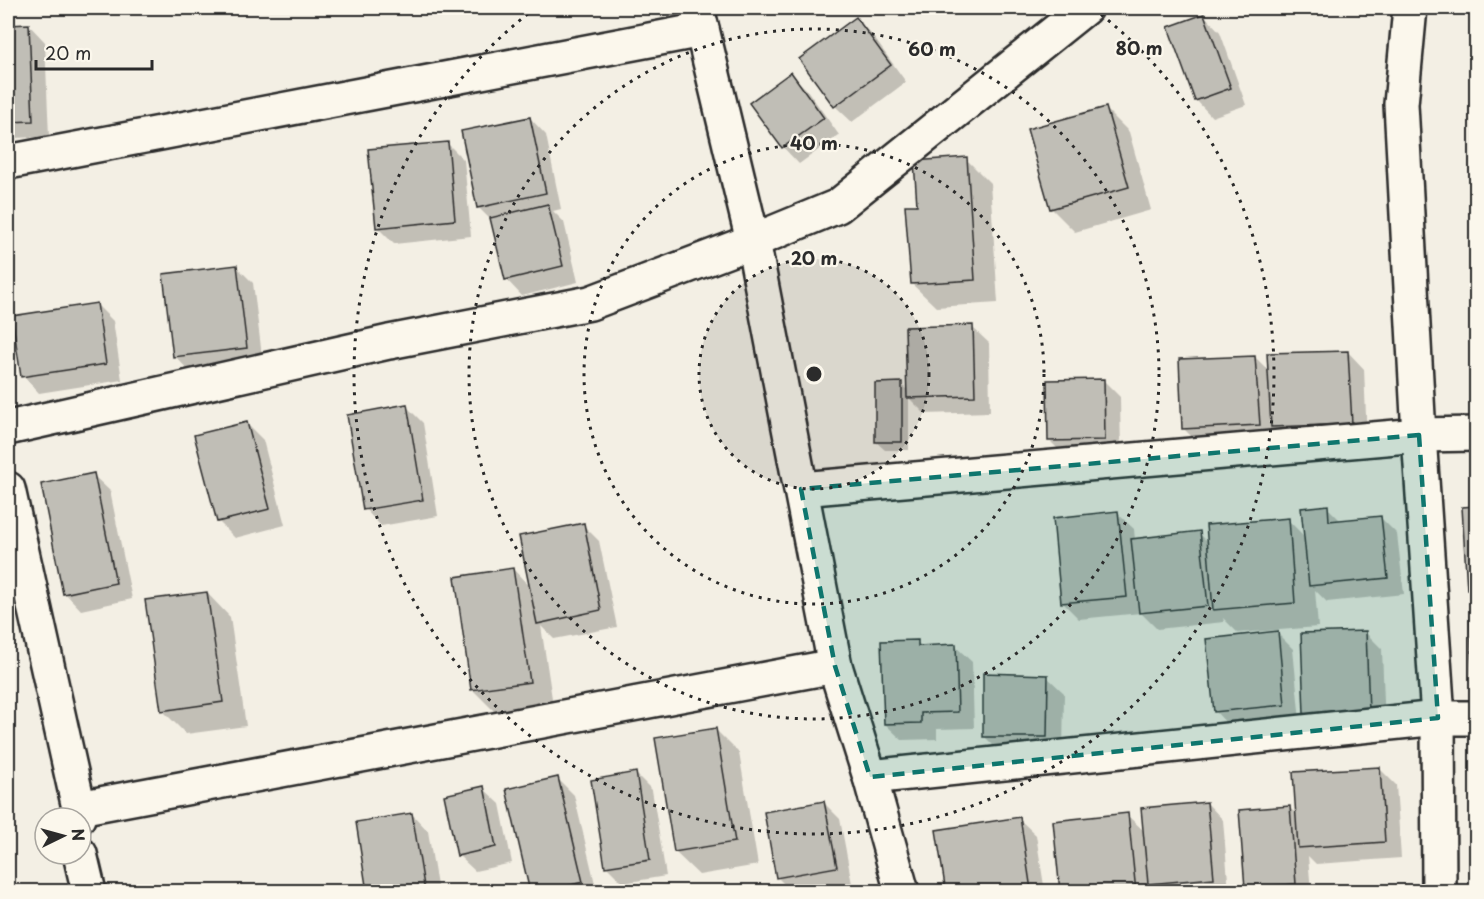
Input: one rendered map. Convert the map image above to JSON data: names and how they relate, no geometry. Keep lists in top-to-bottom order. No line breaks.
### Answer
{"scale_bar":"20 m","north":"right","rings":["80 m","60 m","40 m","20 m"]}
